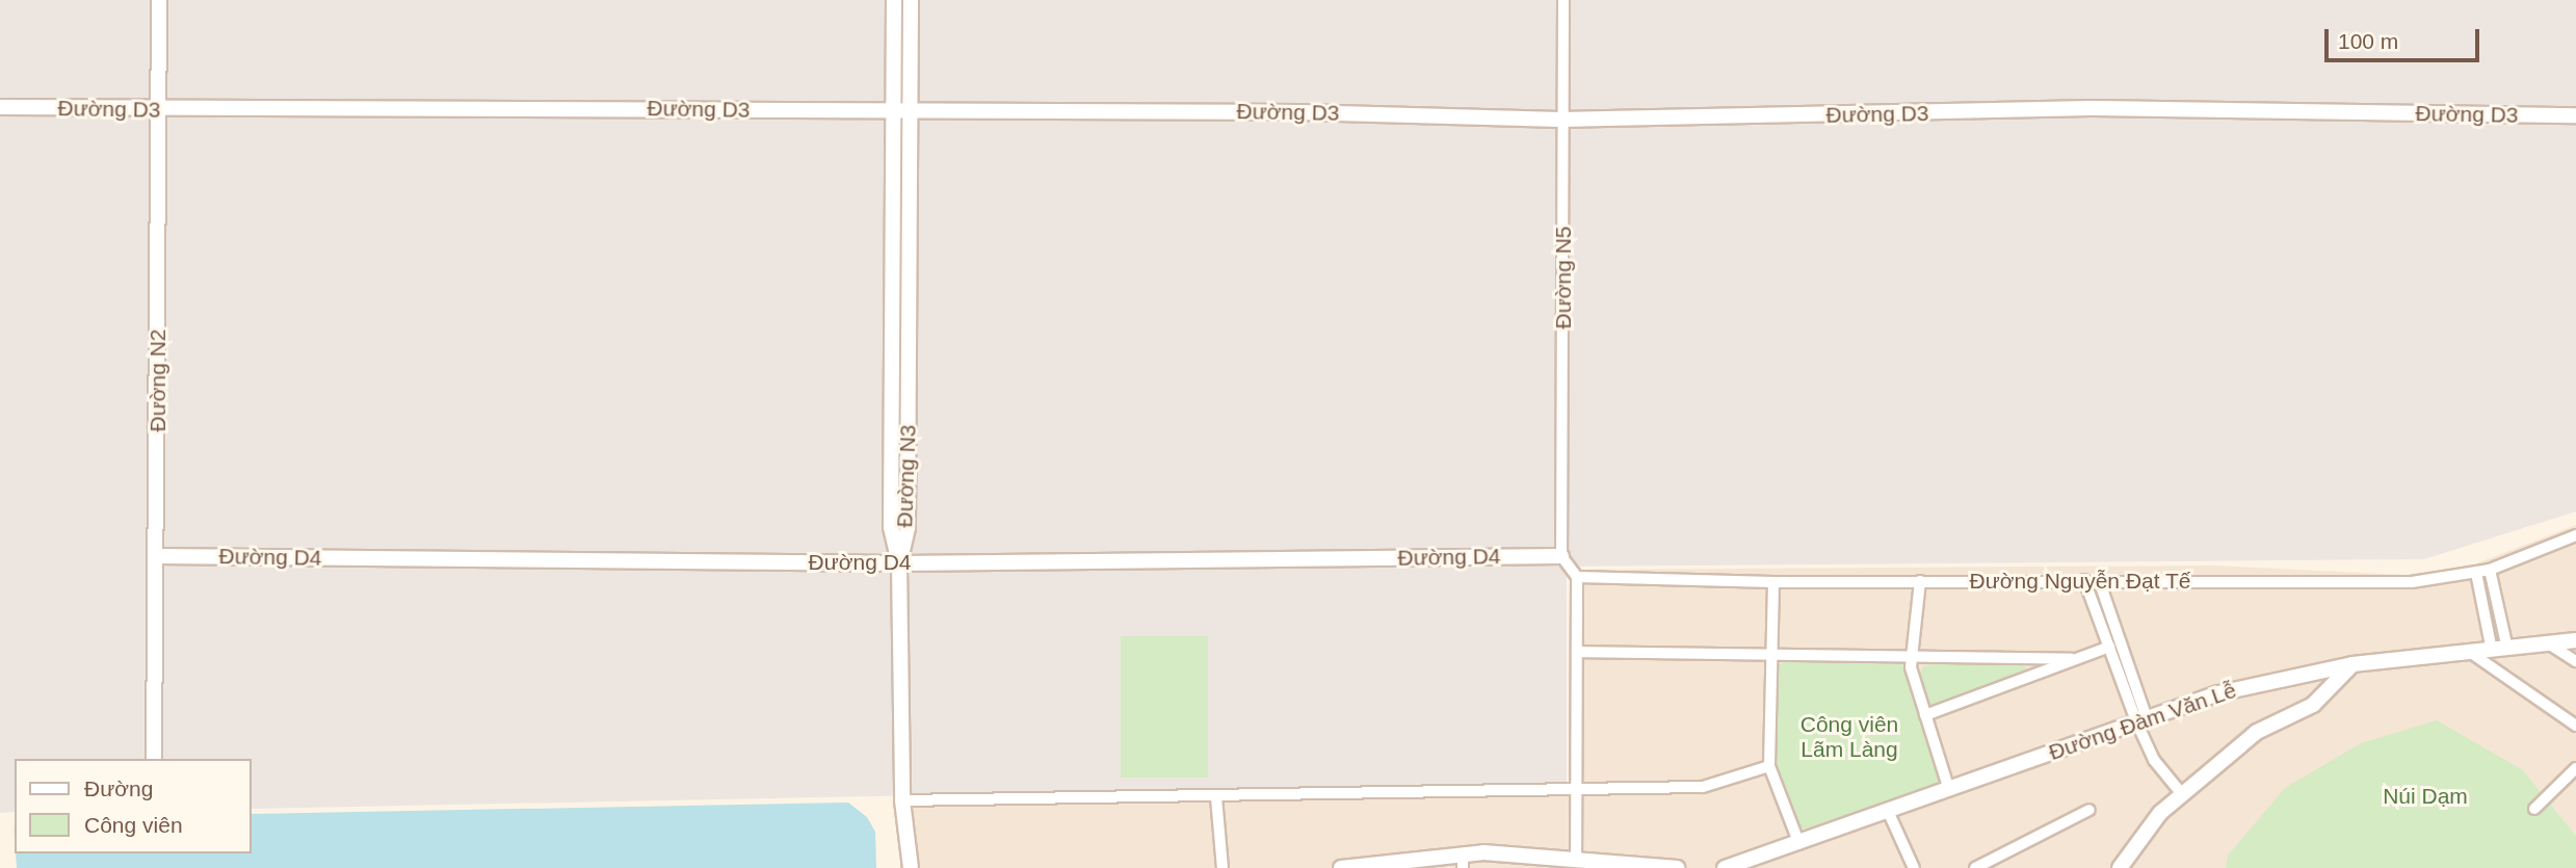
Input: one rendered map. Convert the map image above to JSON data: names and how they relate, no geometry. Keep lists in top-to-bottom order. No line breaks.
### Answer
{"streets":{"street":["Đường D3","Đường N5","Đường N2","Đường N3","Đường D4","Đường Nguyễn Đạt Tế","Đường Đàm Văn Lễ"]},"crossings":[["Đường D3","Đường N5"],["Đường D3","Đường N2"],["Đường D3","Đường N3"],["Đường N5","Đường D4"],["Đường N2","Đường D4"],["Đường N3","Đường D4"]],"parks":["Công viên Lãm Làng","Núi Dạm"],"legend":["Đường","Công viên"],"scale_bar":"100 m"}
